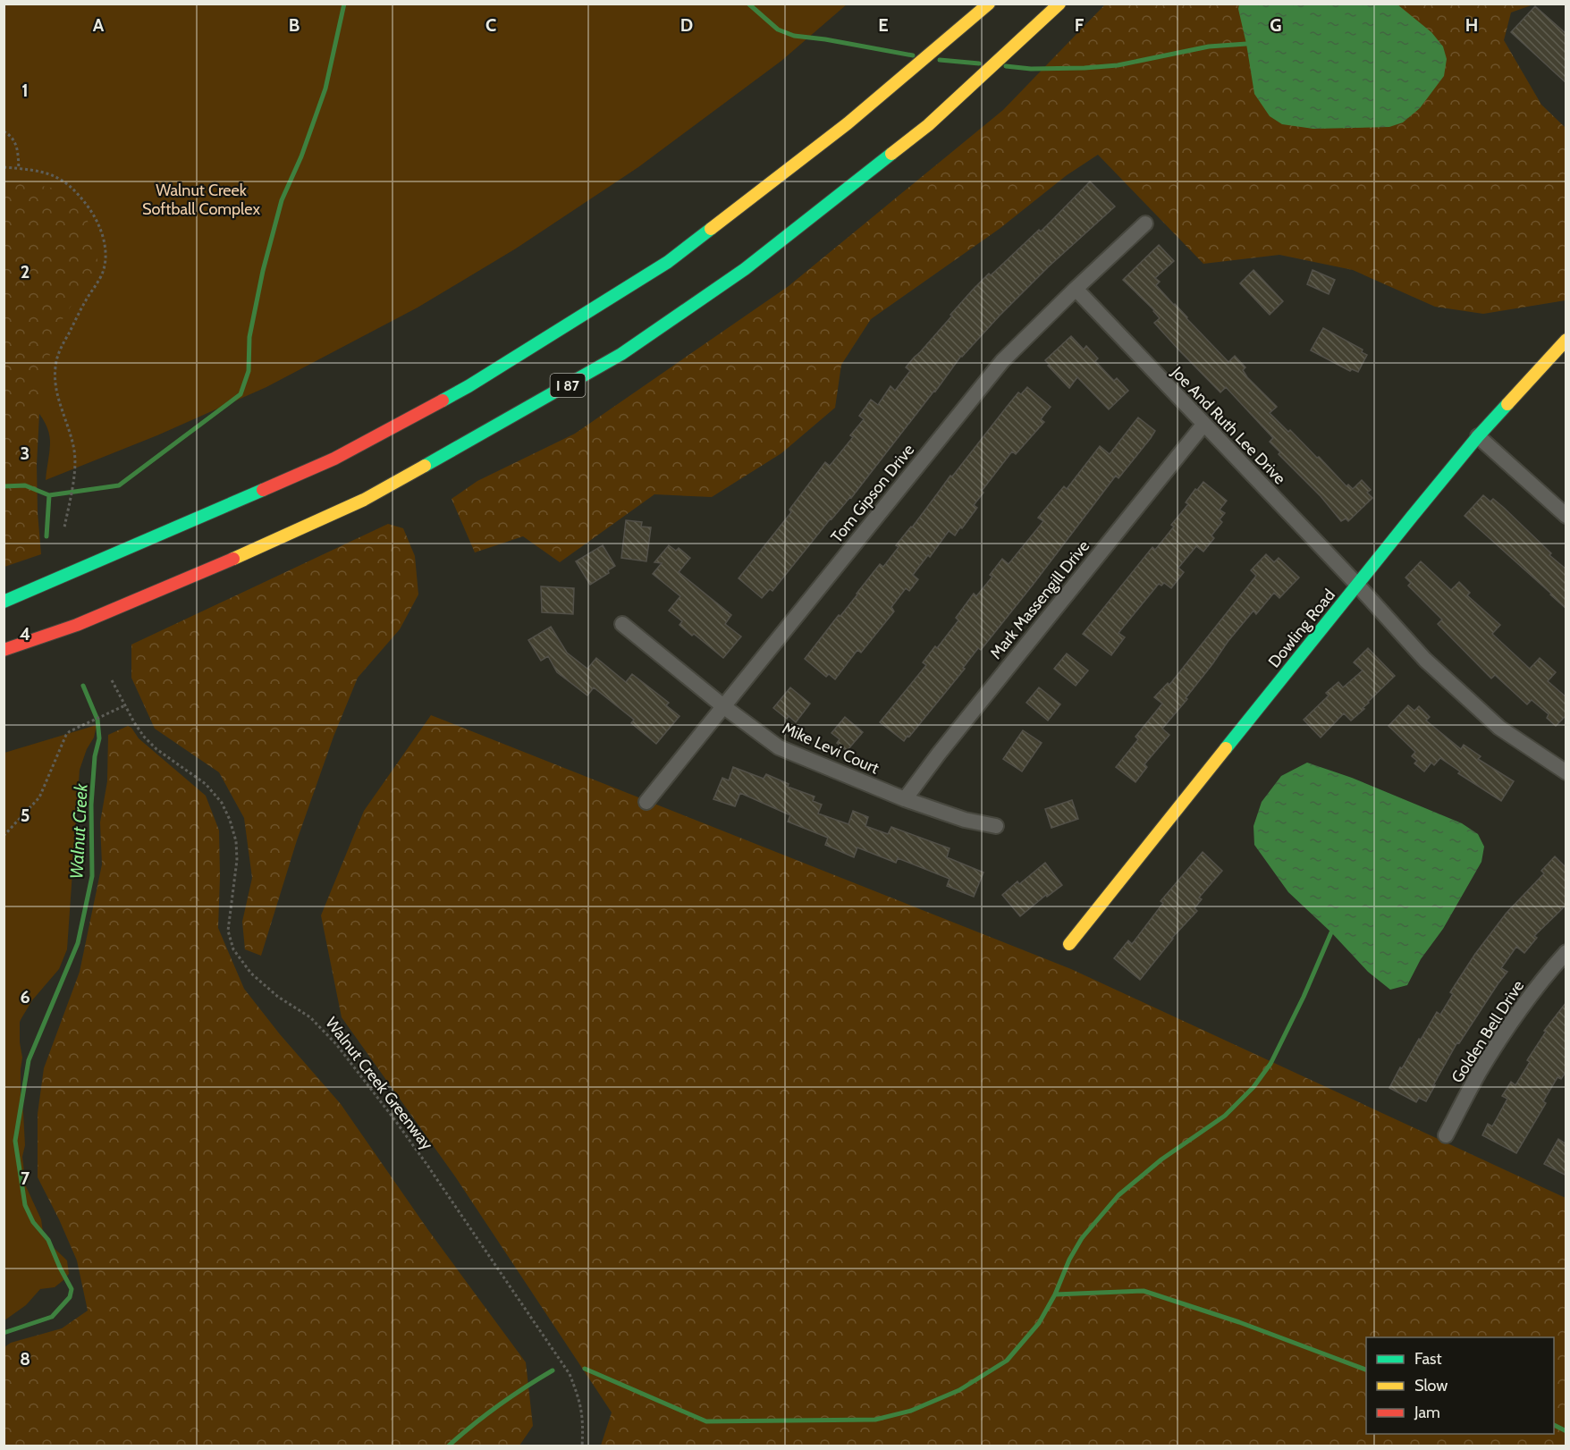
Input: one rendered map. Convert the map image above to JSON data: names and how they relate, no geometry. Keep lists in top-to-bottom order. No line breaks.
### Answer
{"streets":{"main road":["I 87","Dowling Road"],"street":["Joe And Ruth Lee Drive","Tom Gipson Drive","Mark Massengill Drive","Mike Levi Court","Golden Bell Drive"],"path":["Walnut Creek Greenway"]},"crossings":[["Joe And Ruth Lee Drive","Tom Gipson Drive"],["Joe And Ruth Lee Drive","Mark Massengill Drive"],["Joe And Ruth Lee Drive","Dowling Road"],["Tom Gipson Drive","Mike Levi Court"],["Mark Massengill Drive","Mike Levi Court"]],"water":["Walnut Creek"],"parks":["Walnut Creek Softball Complex"],"legend":["Fast","Slow","Jam"],"grid":{"columns":["A","B","C","D","E","F","G","H"],"rows":["1","2","3","4","5","6","7","8"]}}
